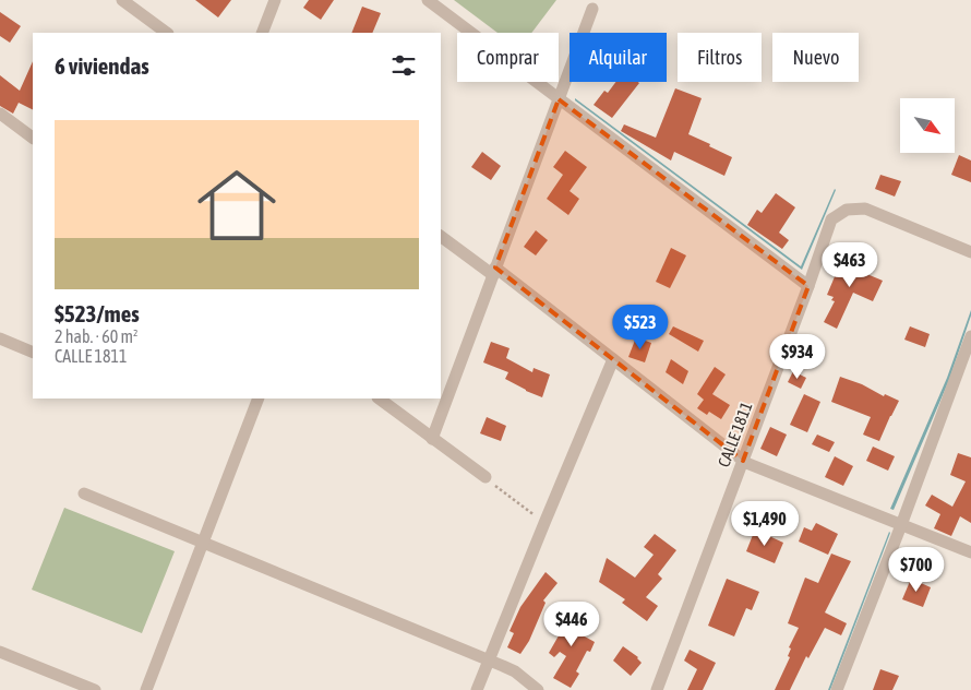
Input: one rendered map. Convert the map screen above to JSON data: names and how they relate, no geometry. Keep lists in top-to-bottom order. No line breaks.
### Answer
{"streets":{"street":["CALLE 1811"]},"north":"bottom right","page":{"chip":["Comprar","Alquilar","Filtros","Nuevo"],"heading":"6 viviendas","list":[{"name":"$523/mes","note":"2 hab. · 60 m² · CALLE 1811"}],"price":["$463","$523","$934","$1,490","$700","$446"]}}
